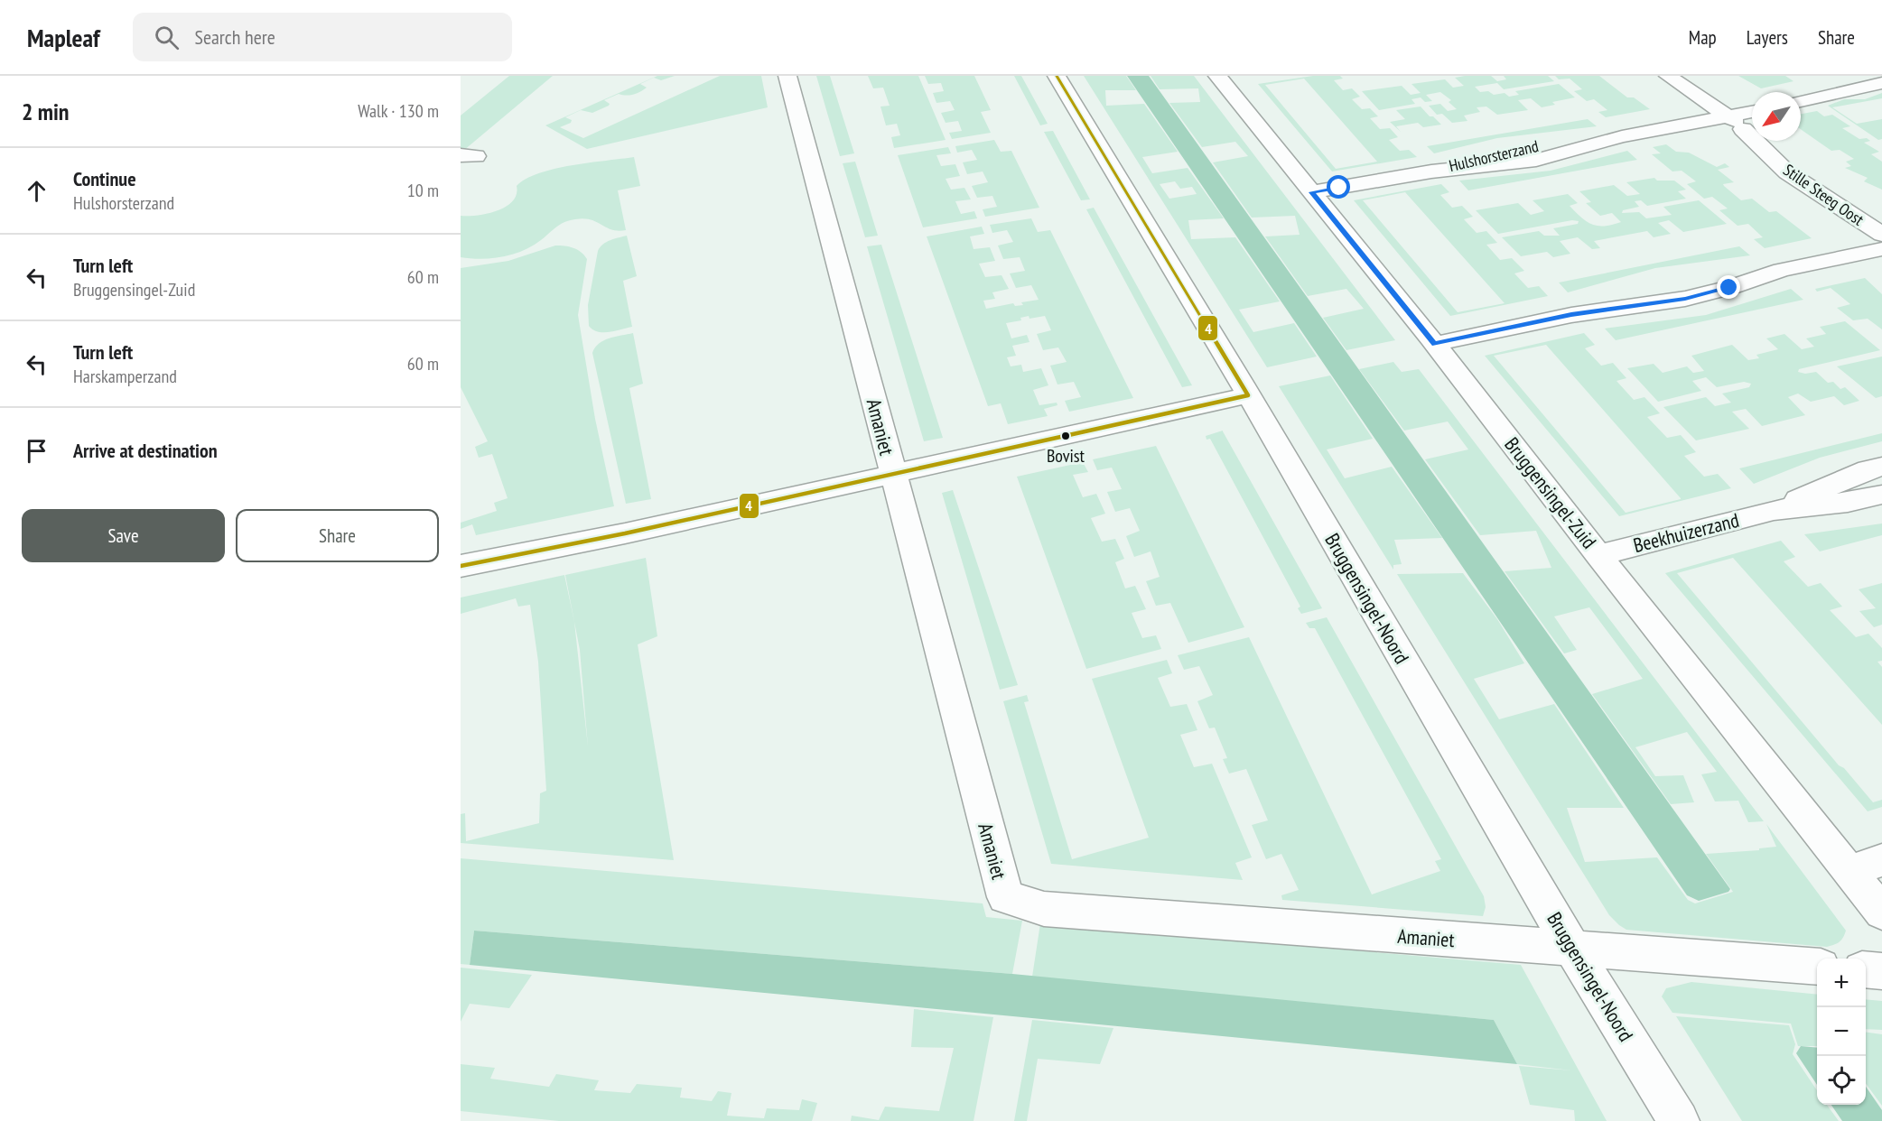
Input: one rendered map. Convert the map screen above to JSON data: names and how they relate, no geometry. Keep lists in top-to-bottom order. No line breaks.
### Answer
{"streets":{"street":["Hulshorsterzand","Stille Steeg Oost","Amaniet","Bruggensingel-Zuid","Beekhuizerzand","Bruggensingel-Noord"]},"crossings":[["Hulshorsterzand","Stille Steeg Oost"],["Hulshorsterzand","Bruggensingel-Zuid"],["Amaniet","Bruggensingel-Noord"],["Bruggensingel-Zuid","Beekhuizerzand"]],"places":["Bovist"],"lines":["transit line 4"],"north":"bottom left","page":{"header":"Mapleaf","search":"Search here","nav":["Map","Layers","Share"],"heading":["2 min","Walk · 130 m"],"list":[["Continue","Hulshorsterzand","10 m"],["Turn left","Bruggensingel-Zuid","60 m"],["Turn left","Harskamperzand","60 m"],"Arrive at destination"],"buttons":["Save","Share"],"map_buttons":["+","−"]}}
